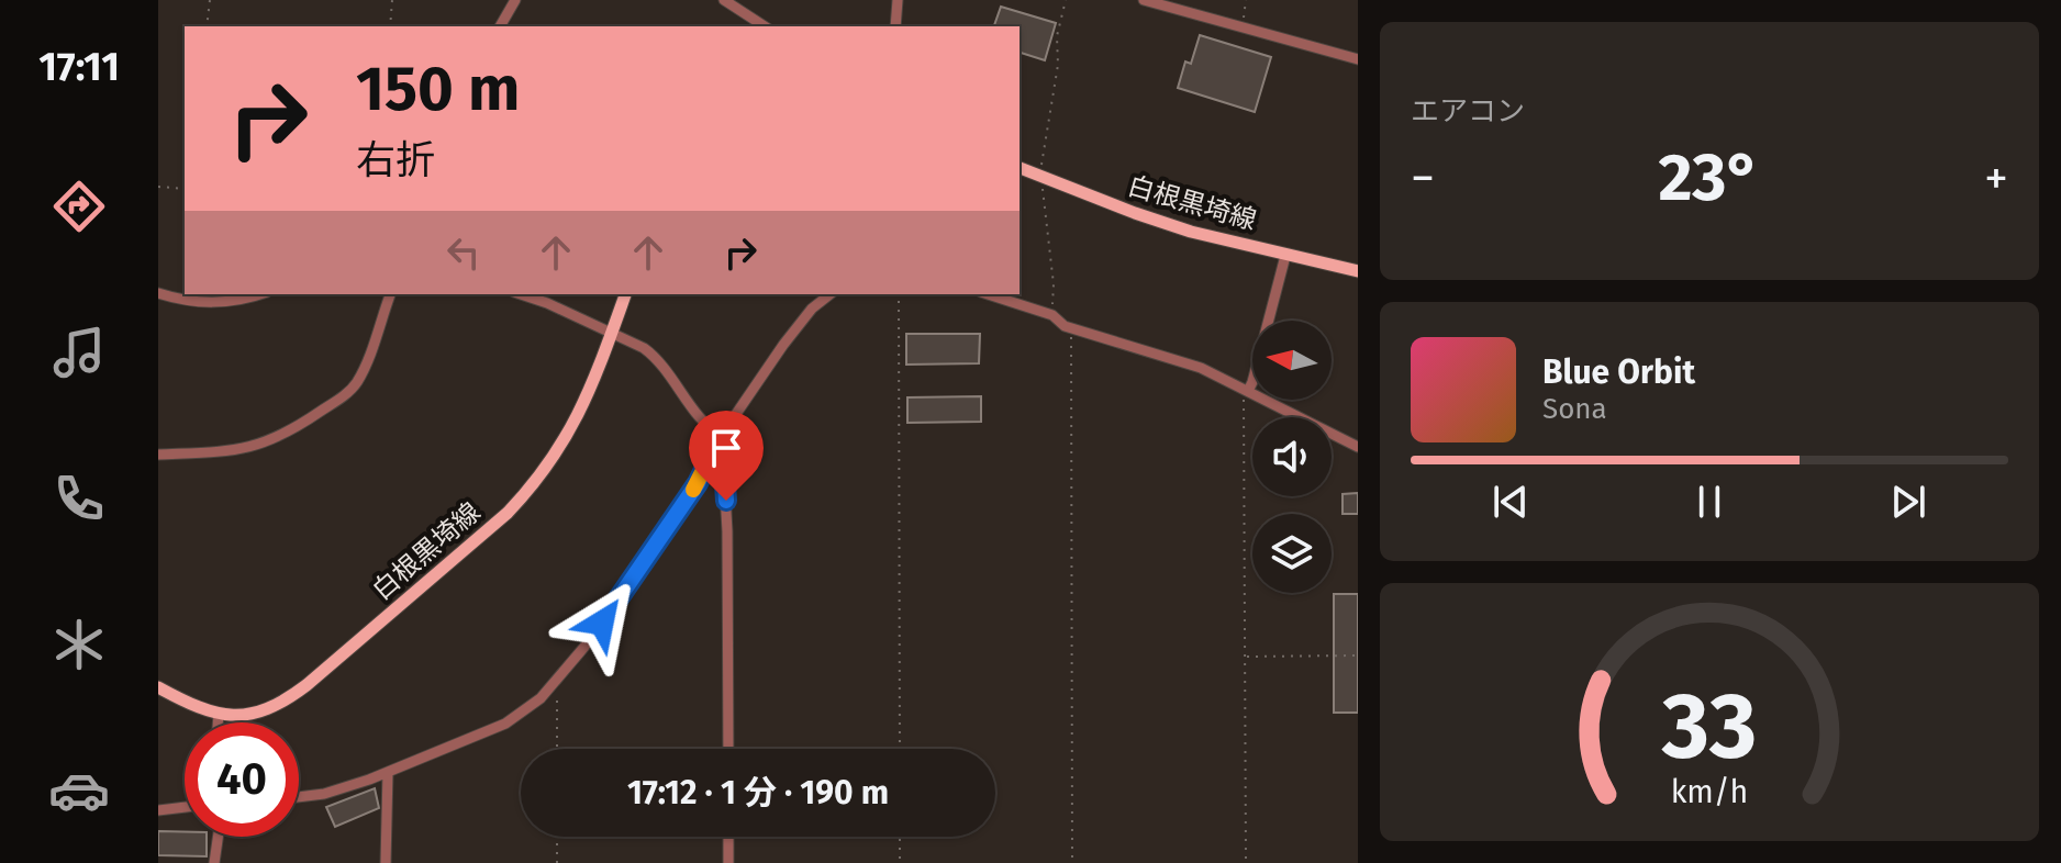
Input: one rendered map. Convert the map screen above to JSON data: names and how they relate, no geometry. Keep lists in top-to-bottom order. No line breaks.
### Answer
{"streets":{"main road":["白根黒埼線"]},"north":"left","page":{"tabs":"17:11","tile":"エアコン","turn":["150 m","右折"],"heat":["−","23°","+"],"song":["Blue Orbit","Sona"],"limit":"40","trip":"17:12 · 1 分 · 190 m","gauge":["33","km/h"]}}
